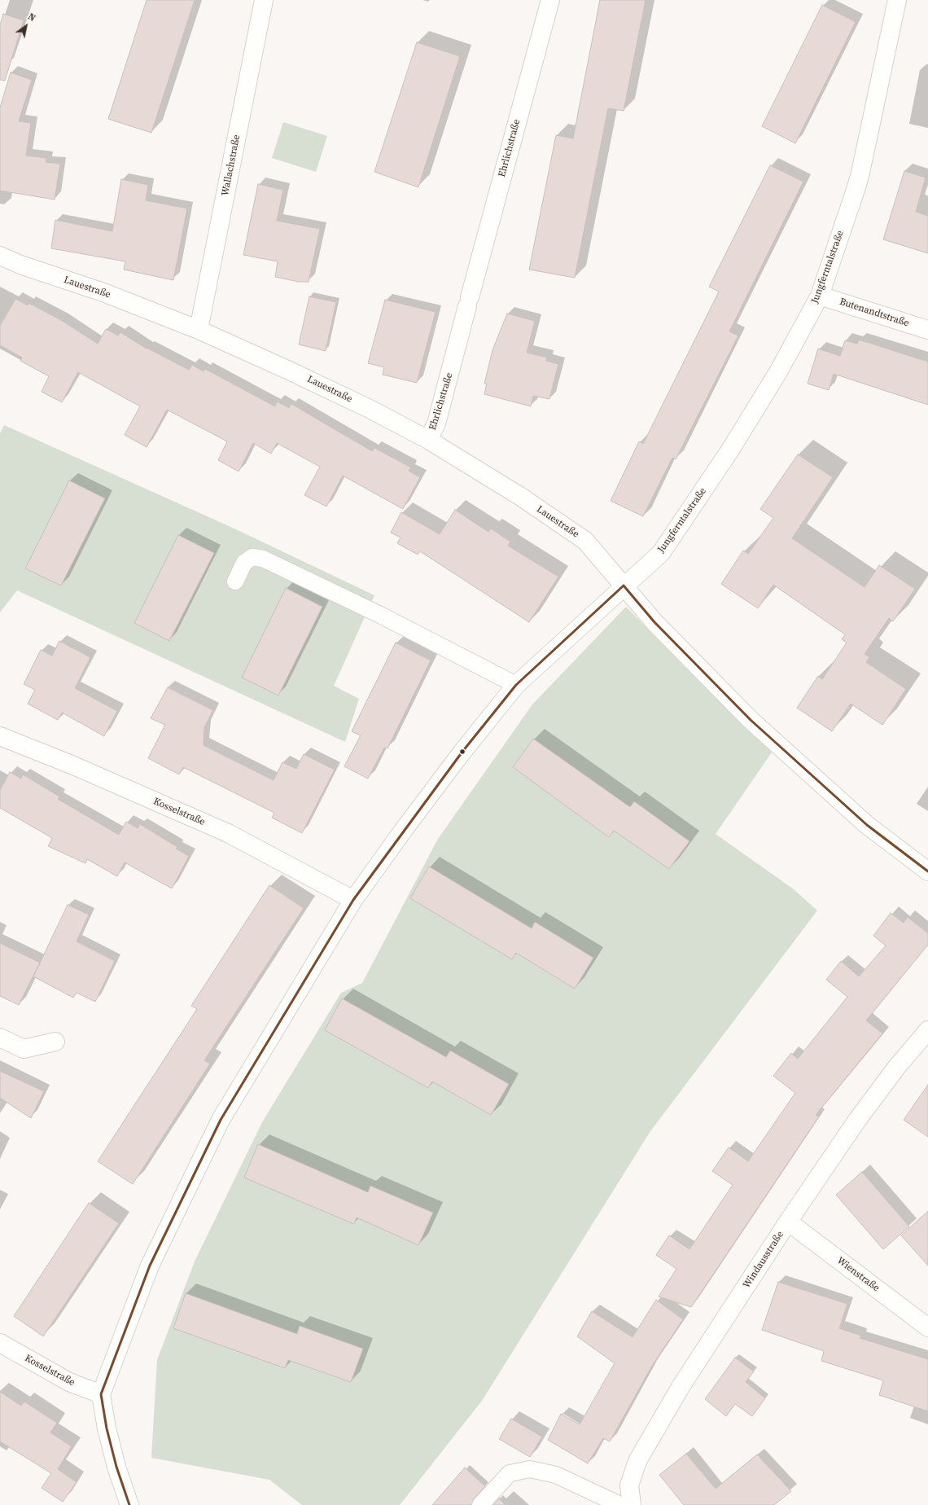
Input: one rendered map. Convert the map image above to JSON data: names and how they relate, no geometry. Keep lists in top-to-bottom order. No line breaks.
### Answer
{"streets":{"street":["Ehrlichstraße","Wallachstraße","Jungferntalstraße","Lauestraße","Butenandtstraße","Kosselstraße","Windausstraße","Wienstraße"]},"crossings":[["Ehrlichstraße","Lauestraße"],["Wallachstraße","Lauestraße"],["Jungferntalstraße","Lauestraße"],["Jungferntalstraße","Butenandtstraße"],["Jungferntalstraße","Kosselstraße"],["Windausstraße","Wienstraße"]],"north":"top right"}
